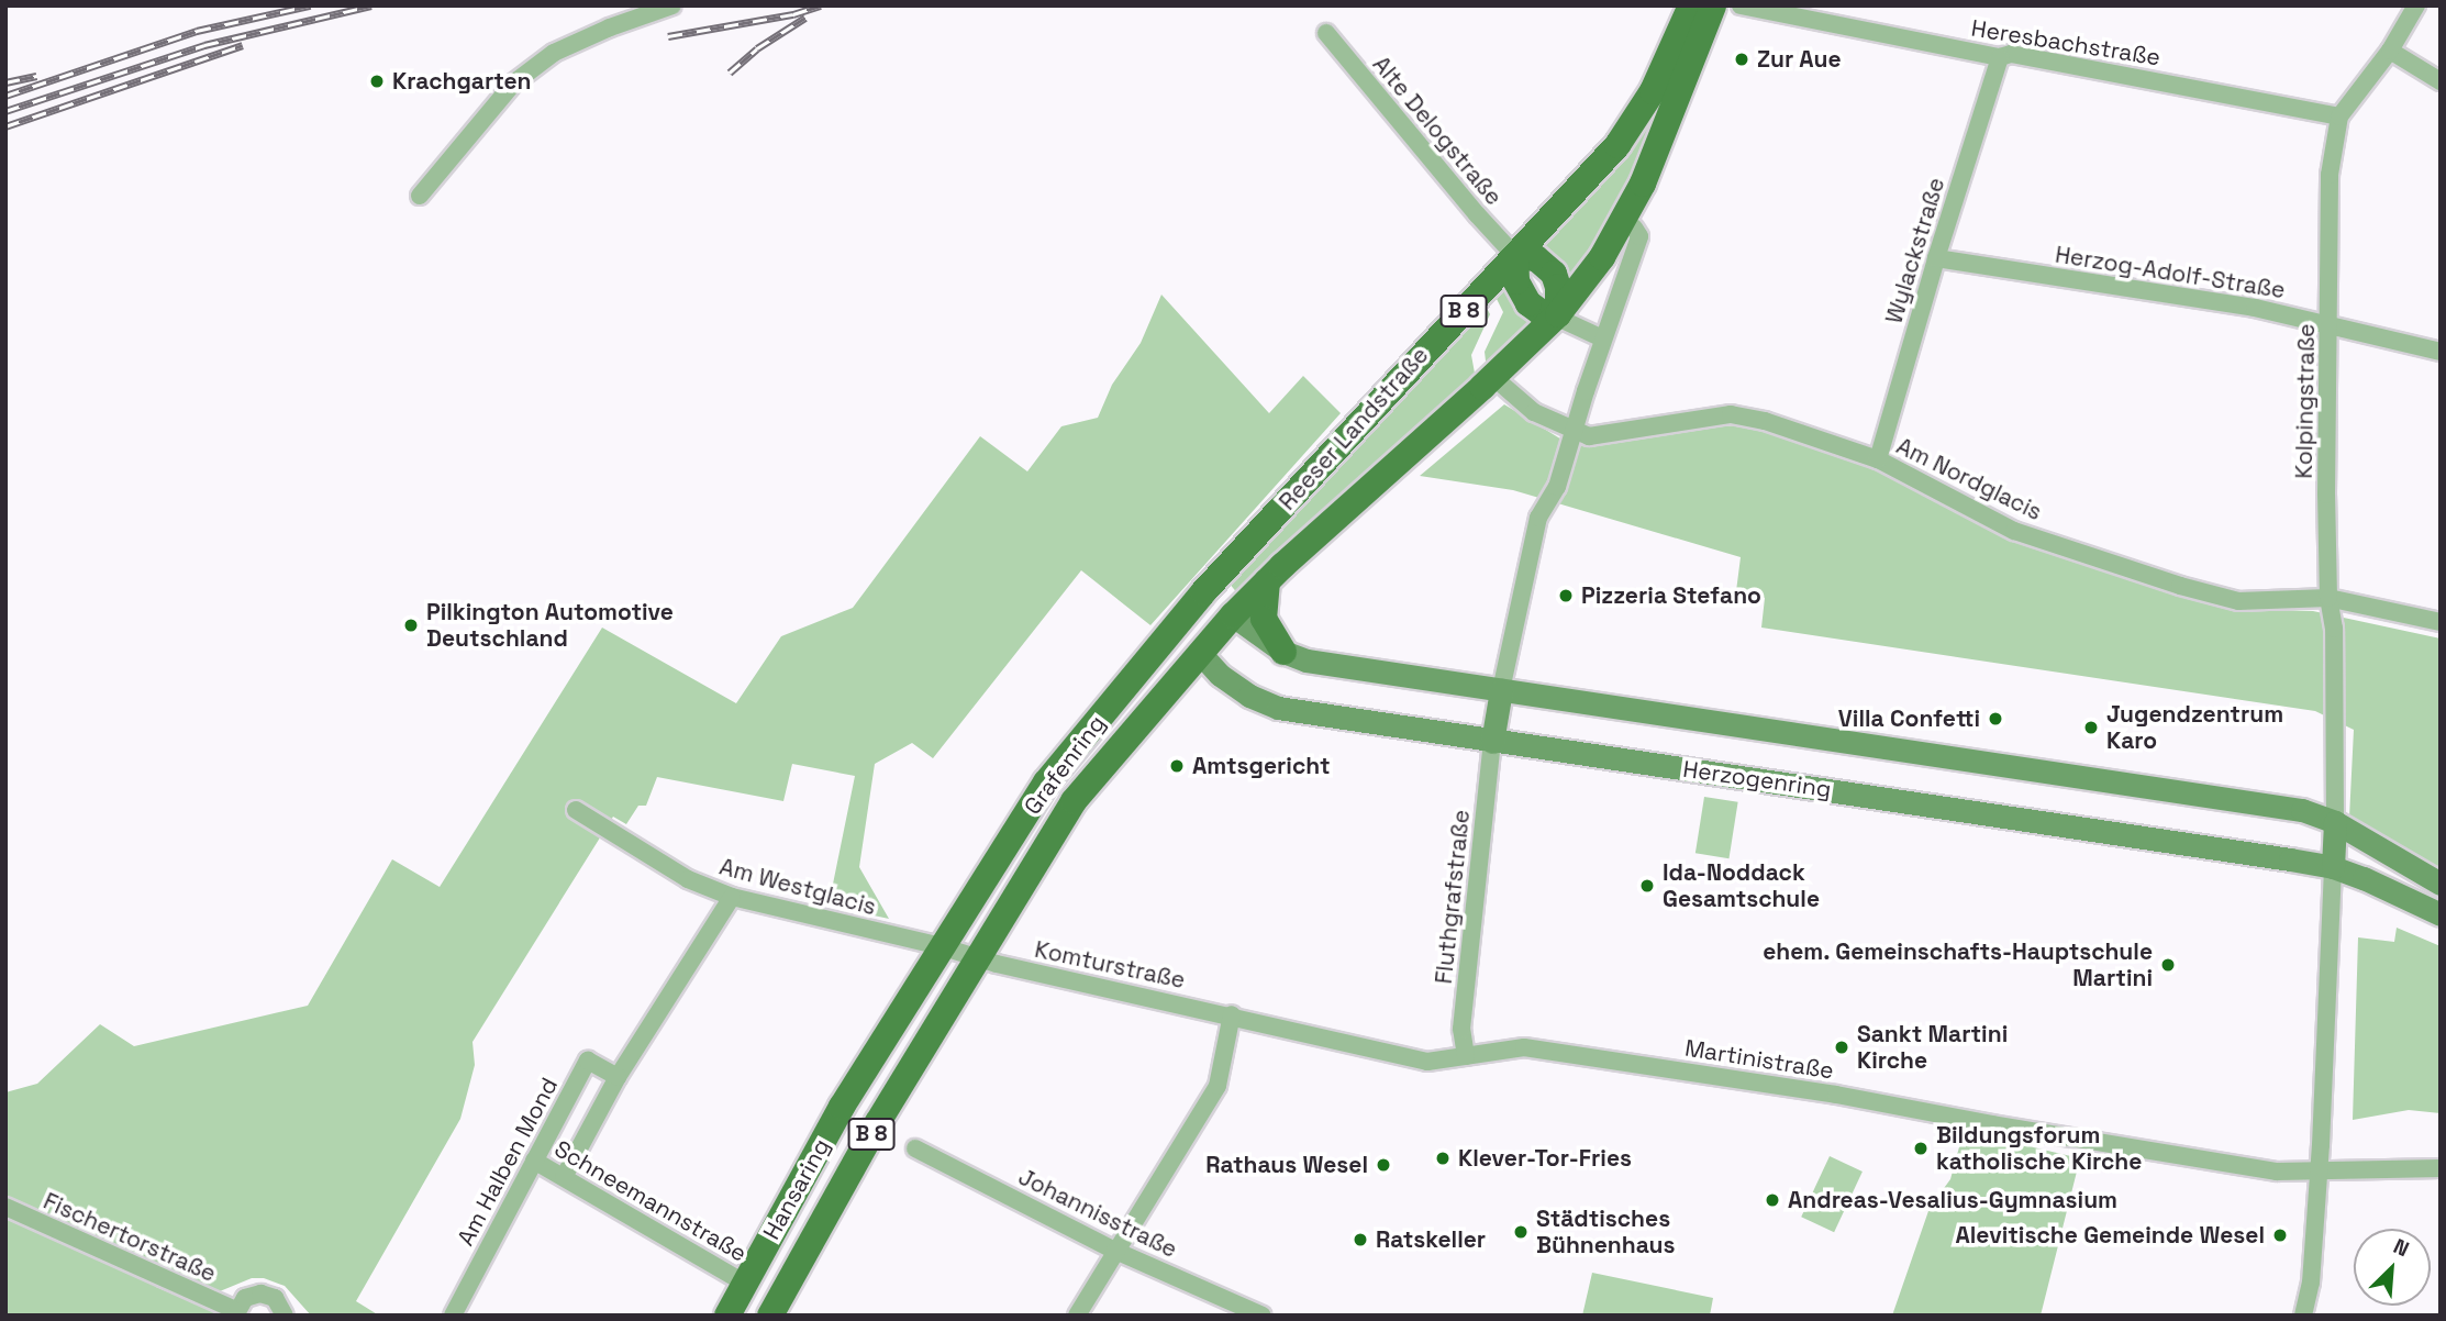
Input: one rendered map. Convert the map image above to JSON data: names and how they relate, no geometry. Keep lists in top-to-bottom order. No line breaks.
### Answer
{"streets":{"main road":["B 8","Reeser Landstraße","Grafenring","Herzogenring","Hansaring"],"street":["Heresbachstraße","Alte Delogstraße","Wylackstraße","Herzog-Adolf-Straße","Kolpingstraße","Am Nordglacis","Am Westglacis","Fluthgrafstraße","Komturstraße","Martinistraße","Am Halben Mond","Schneemannstraße","Johannisstraße","Fischertorstraße"]},"crossings":[["Heresbachstraße","Wylackstraße"],["Heresbachstraße","Kolpingstraße"],["Alte Delogstraße","Reeser Landstraße"],["Wylackstraße","Herzog-Adolf-Straße"],["Wylackstraße","Am Nordglacis"],["Herzog-Adolf-Straße","Kolpingstraße"],["Kolpingstraße","Am Nordglacis"],["Reeser Landstraße","Am Nordglacis"],["Reeser Landstraße","Grafenring"],["Grafenring","Herzogenring"],["Grafenring","Am Westglacis"],["Grafenring","Komturstraße"],["Grafenring","Hansaring"],["Herzogenring","Fluthgrafstraße"],["Am Westglacis","Komturstraße"],["Am Westglacis","Hansaring"],["Fluthgrafstraße","Komturstraße"],["Fluthgrafstraße","Martinistraße"],["Komturstraße","Martinistraße"],["Komturstraße","Hansaring"],["Am Halben Mond","Schneemannstraße"],["Hansaring","Schneemannstraße"]],"places":["Zur Aue","Krachgarten","Pizzeria Stefano","Pilkington Automotive Deutschland","Villa Confetti","Jugendzentrum Karo","Amtsgericht","Ida-Noddack Gesamtschule","ehem. Gemeinschafts-Hauptschule Martini","Sankt Martini Kirche","Bildungsforum katholische Kirche","Klever-Tor-Fries","Rathaus Wesel","Andreas-Vesalius-Gymnasium","Städtisches Bühnenhaus","Alevitische Gemeinde Wesel","Ratskeller"],"north":"top right"}
